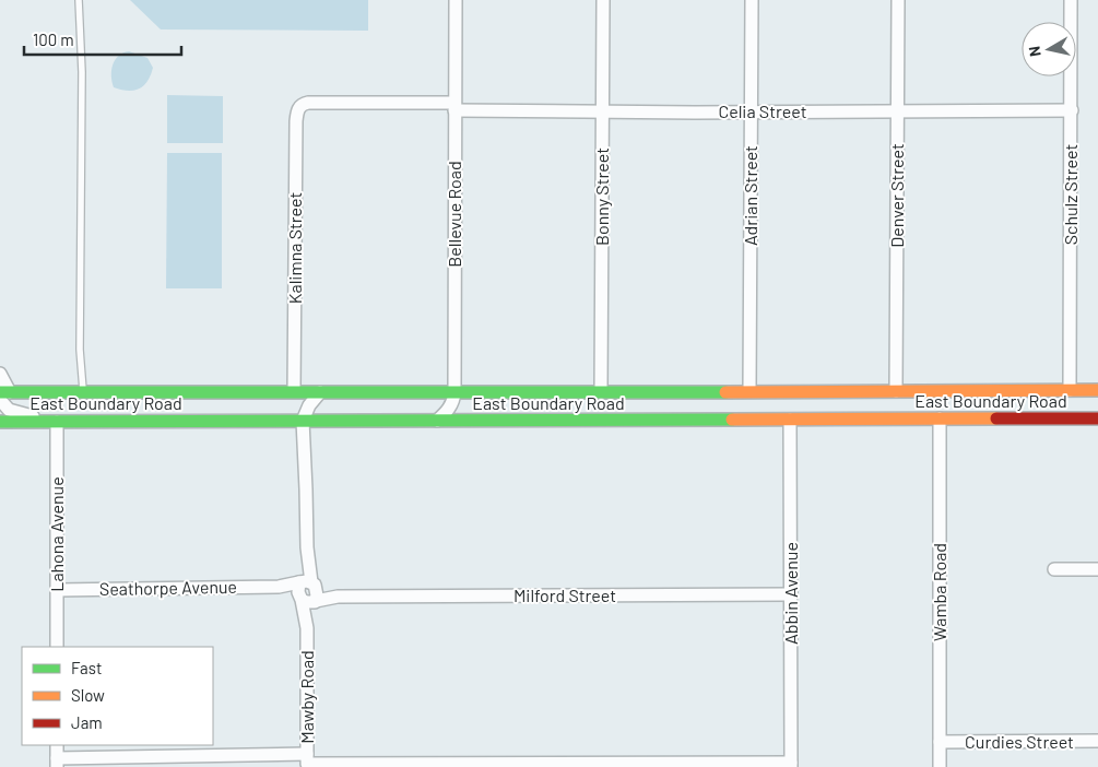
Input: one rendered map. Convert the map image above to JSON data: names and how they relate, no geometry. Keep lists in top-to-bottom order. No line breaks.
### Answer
{"streets":{"main road":["East Boundary Road"],"street":["Celia Street","Schulz Street","Adrian Street","Denver Street","Bonny Street","Bellevue Road","Kalimna Street","Lahona Avenue","Seathorpe Avenue","Wamba Road","Abbin Avenue","Milford Street","Mawby Road","Curdies Street"]},"crossings":[["Celia Street","Schulz Street"],["Celia Street","Adrian Street"],["Celia Street","Denver Street"],["Celia Street","Bonny Street"],["Celia Street","Bellevue Road"],["Celia Street","Kalimna Street"],["Schulz Street","East Boundary Road"],["Adrian Street","East Boundary Road"],["Denver Street","East Boundary Road"],["Bonny Street","East Boundary Road"],["Bellevue Road","East Boundary Road"],["Kalimna Street","East Boundary Road"],["East Boundary Road","Lahona Avenue"],["East Boundary Road","Wamba Road"],["East Boundary Road","Abbin Avenue"],["East Boundary Road","Mawby Road"],["Lahona Avenue","Seathorpe Avenue"],["Seathorpe Avenue","Milford Street"],["Seathorpe Avenue","Mawby Road"],["Wamba Road","Curdies Street"],["Abbin Avenue","Milford Street"],["Milford Street","Mawby Road"]],"legend":["Fast","Slow","Jam"],"scale_bar":"100 m","north":"left"}
